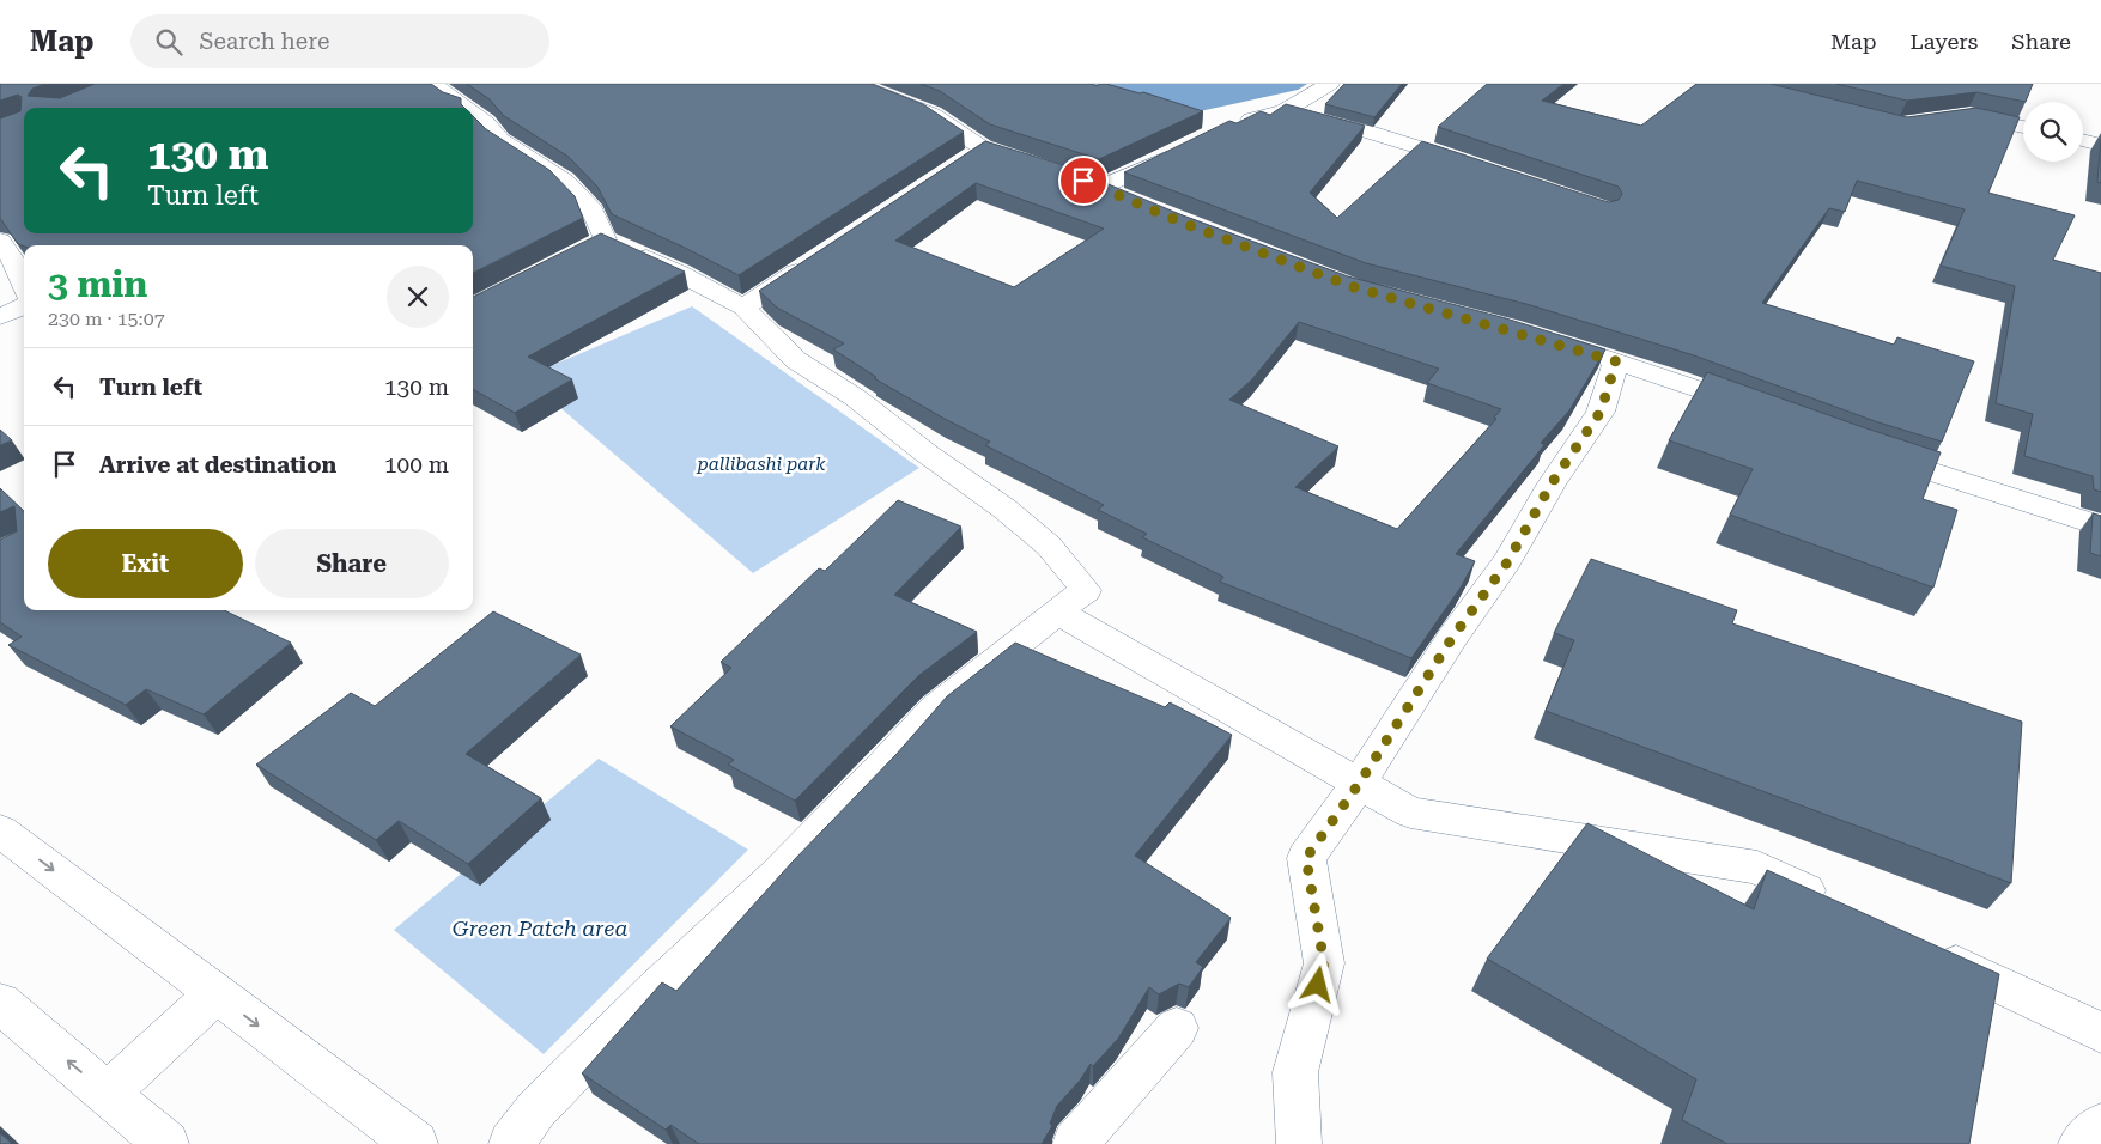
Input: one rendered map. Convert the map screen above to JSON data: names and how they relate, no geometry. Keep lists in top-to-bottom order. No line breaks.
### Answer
{"parks":["pallibashi park","Green Patch area"],"page":{"header":"Map","search":"Search here","nav":["Map","Layers","Share"],"turn":["130 m","Turn left"],"heading":["3 min","230 m · 15:07"],"list":[{"name":"Turn left","value":"130 m"},{"name":"Arrive at destination","value":"100 m"}],"buttons":["Exit","Share"]}}
